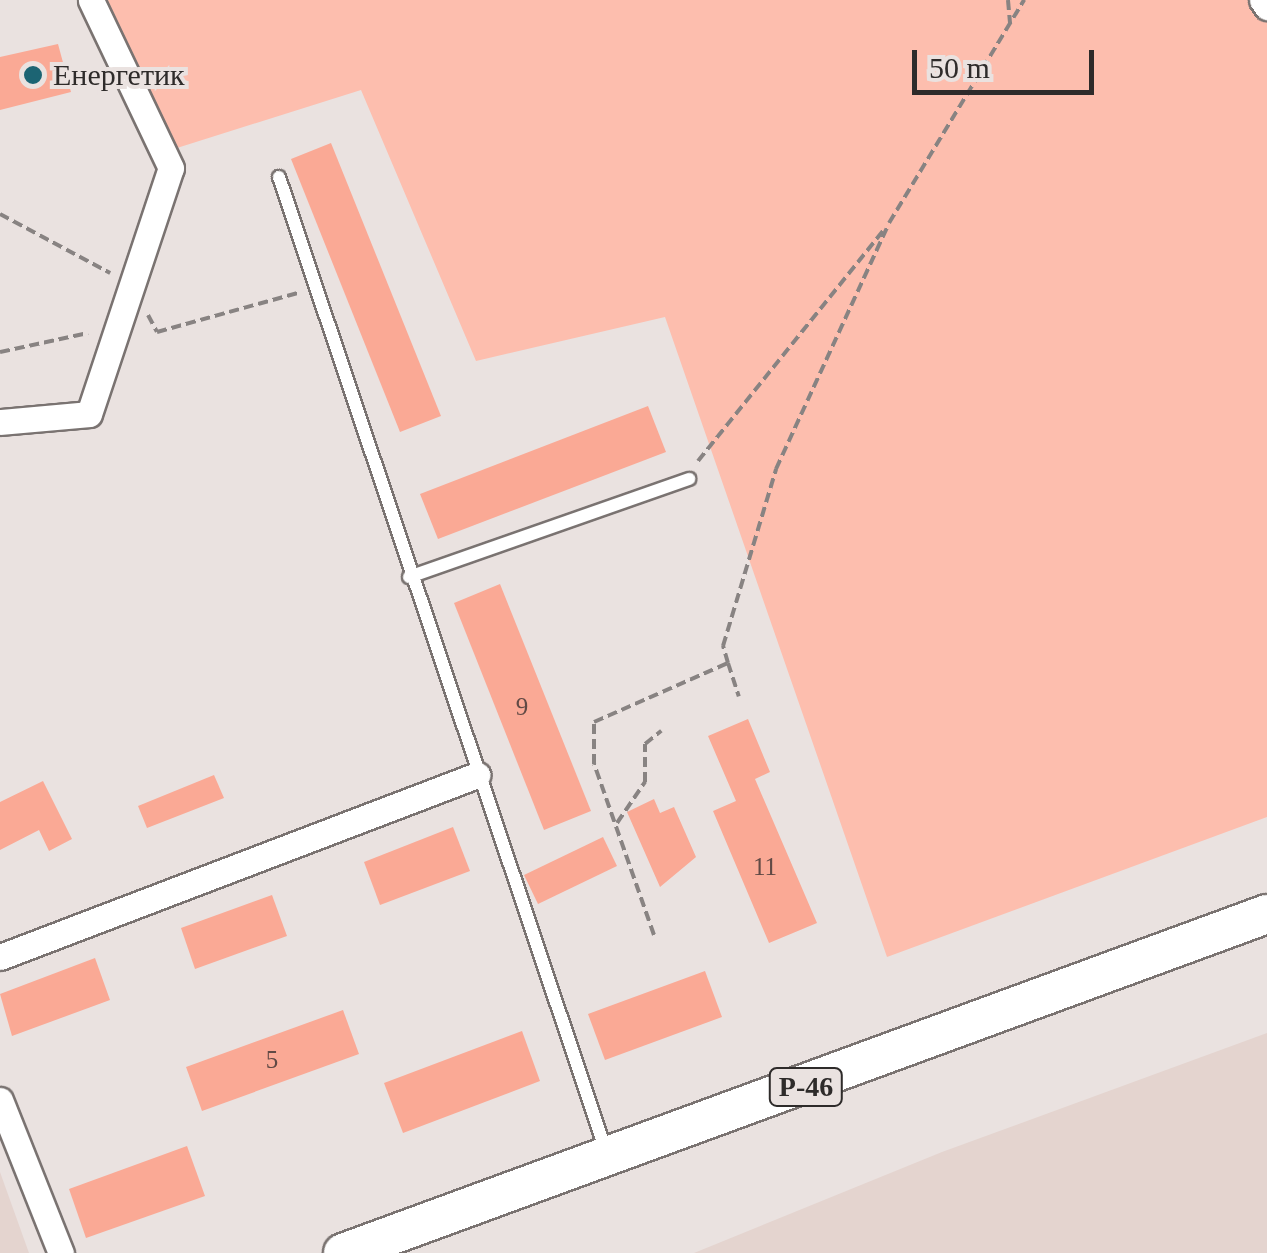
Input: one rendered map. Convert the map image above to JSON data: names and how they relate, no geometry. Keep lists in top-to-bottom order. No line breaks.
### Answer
{"streets":{"main road":["Р-46"]},"places":["Енергетик"],"house_numbers":["9","11","5"],"scale_bar":"50 m"}
